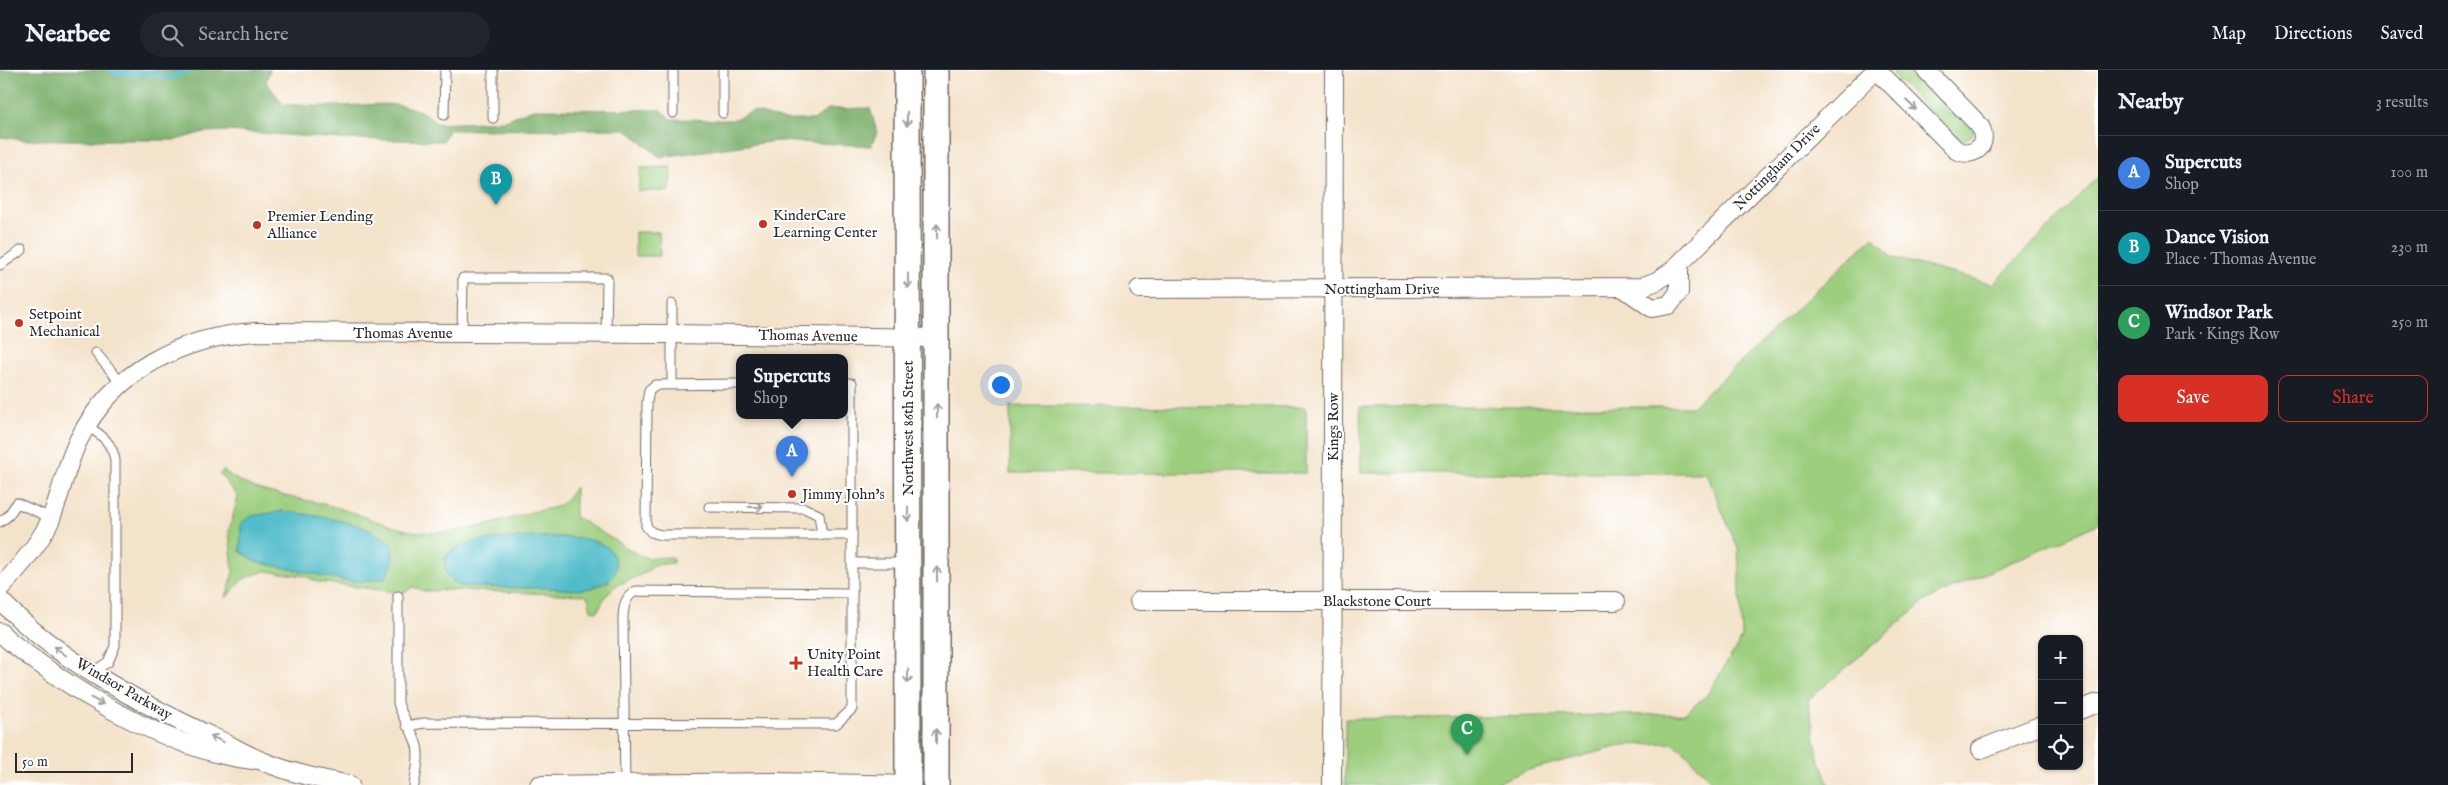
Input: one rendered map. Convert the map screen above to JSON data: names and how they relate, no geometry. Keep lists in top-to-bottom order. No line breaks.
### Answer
{"streets":{"main road":["Northwest 86th Street"],"street":["Nottingham Drive","Thomas Avenue","Kings Row","Blackstone Court","Windsor Parkway"]},"crossings":[["Nottingham Drive","Kings Row"],["Thomas Avenue","Northwest 86th Street"],["Kings Row","Blackstone Court"]],"places":{"other":["KinderCare Learning Center","Premier Lending Alliance","Setpoint Mechanical","Jimmy John's"],"health":["Unity Point Health Care"]},"scale_bar":"50 m","page":{"header":"Nearbee","search":"Search here","nav":["Map","Directions","Saved"],"heading":["Nearby","3 results"],"list":[{"mark":"A","name":"Supercuts","note":"Shop","value":"100 m"},{"mark":"B","name":"Dance Vision","note":"Place · Thomas Avenue","value":"230 m"},{"mark":"C","name":"Windsor Park","note":"Park · Kings Row","value":"250 m"}],"pins":["B","A","C"],"popup":["Supercuts","Shop"],"buttons":["Save","Share"],"map_buttons":["+","−"],"scale":"50 m"}}
